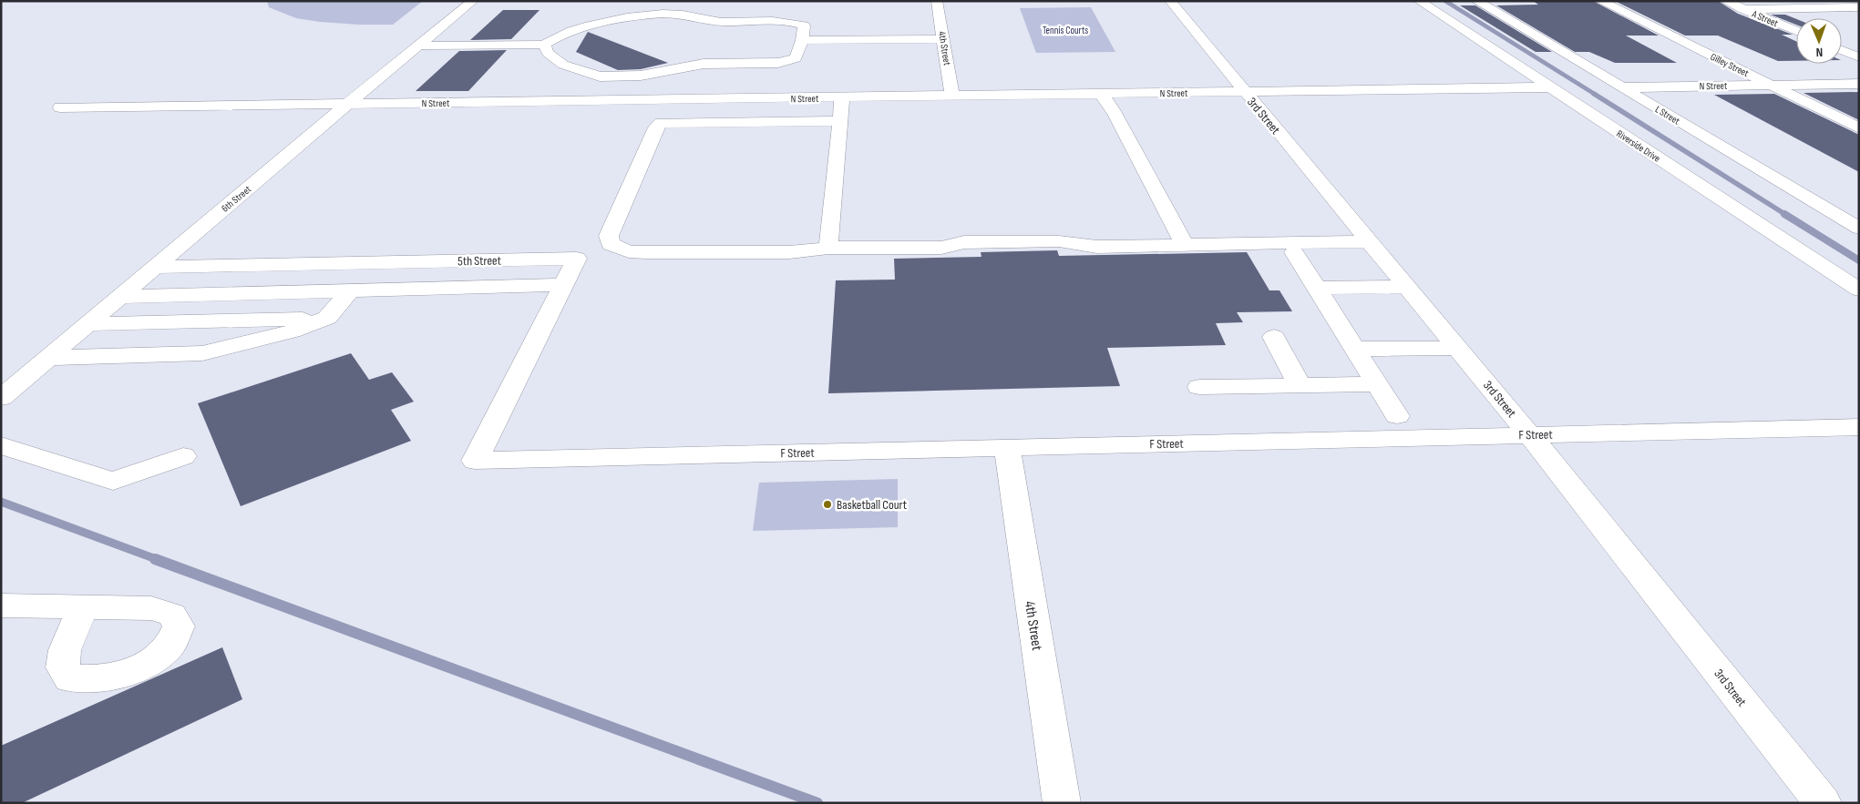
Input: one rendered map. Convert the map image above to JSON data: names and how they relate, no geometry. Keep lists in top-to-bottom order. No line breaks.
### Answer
{"streets":{"street":["A Street","4th Street","Gilley Street","N Street","L Street","3rd Street","Riverside Drive","6th Street","5th Street","F Street"]},"crossings":[["4th Street","N Street"],["4th Street","F Street"],["Gilley Street","N Street"],["N Street","L Street"],["N Street","3rd Street"],["N Street","Riverside Drive"],["N Street","6th Street"],["3rd Street","F Street"],["6th Street","5th Street"],["5th Street","F Street"]],"parks":["Tennis Courts"],"places":["Basketball Court"],"north":"bottom"}
